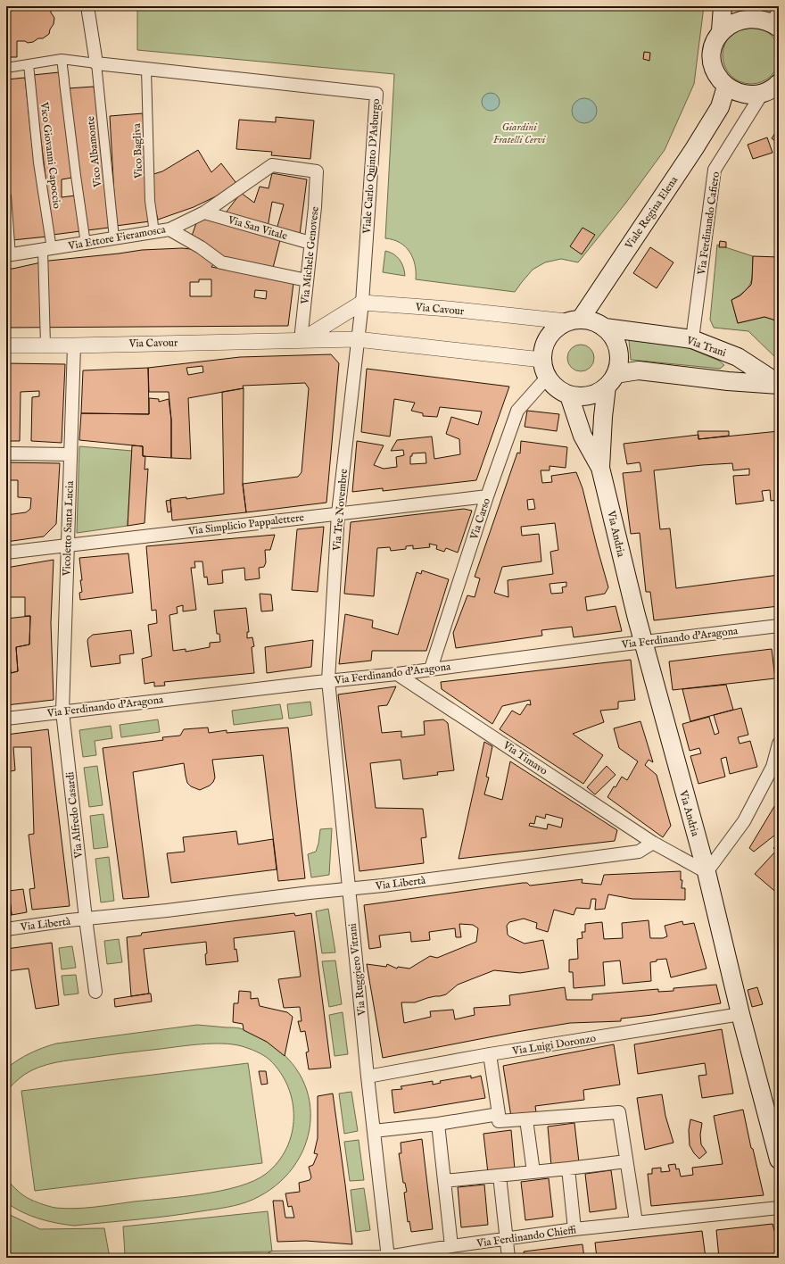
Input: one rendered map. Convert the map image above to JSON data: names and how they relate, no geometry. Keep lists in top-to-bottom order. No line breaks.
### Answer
{"streets":{"main road":["Viale Regina Elena","Via Trani","Via Andria"],"street":["Vico Bagliva","Vico Albamonte","Vico Giovanni Capoccio","Viale Carlo Quinto D'Asburgo","Via Ferdinando Cafiero","Via San Vitale","Via Ettore Fieramosca","Via Michele Genovese","Via Cavour","Via Tre Novembre","Via Carso","Via Simplicio Pappalettere","Vicoletto Santa Lucia","Via Ferdinando d'Aragona","Via Timavo","Via Alfredo Casardi","Via Libertà","Via Ruggiero Vitrani","Via Luigi Doronzo","Via Ferdinando Chieffi"]},"crossings":[["Vico Bagliva","Viale Carlo Quinto D'Asburgo"],["Vico Bagliva","Via Ettore Fieramosca"],["Vico Albamonte","Via Ettore Fieramosca"],["Vico Giovanni Capoccio","Via Ettore Fieramosca"],["Vico Giovanni Capoccio","Via Cavour"],["Viale Carlo Quinto D'Asburgo","Via Cavour"],["Viale Carlo Quinto D'Asburgo","Via Tre Novembre"],["Viale Regina Elena","Via Cavour"],["Viale Regina Elena","Via Trani"],["Viale Regina Elena","Via Carso"],["Viale Regina Elena","Via Andria"],["Via Ferdinando Cafiero","Via Trani"],["Via San Vitale","Via Ettore Fieramosca"],["Via San Vitale","Via Michele Genovese"],["Via Ettore Fieramosca","Via Michele Genovese"],["Via Michele Genovese","Via Cavour"],["Via Cavour","Via Trani"],["Via Cavour","Via Tre Novembre"],["Via Cavour","Via Carso"],["Via Cavour","Vicoletto Santa Lucia"],["Via Cavour","Via Andria"],["Via Trani","Via Carso"],["Via Trani","Via Andria"],["Via Tre Novembre","Via Simplicio Pappalettere"],["Via Tre Novembre","Via Ferdinando d'Aragona"],["Via Tre Novembre","Via Ruggiero Vitrani"],["Via Carso","Via Simplicio Pappalettere"],["Via Carso","Via Andria"],["Via Carso","Via Ferdinando d'Aragona"],["Via Simplicio Pappalettere","Vicoletto Santa Lucia"],["Vicoletto Santa Lucia","Via Ferdinando d'Aragona"],["Vicoletto Santa Lucia","Via Alfredo Casardi"],["Via Andria","Via Ferdinando d'Aragona"],["Via Andria","Via Luigi Doronzo"],["Via Ferdinando d'Aragona","Via Timavo"],["Via Ferdinando d'Aragona","Via Alfredo Casardi"],["Via Ferdinando d'Aragona","Via Ruggiero Vitrani"],["Via Timavo","Via Libertà"],["Via Alfredo Casardi","Via Libertà"],["Via Libertà","Via Ruggiero Vitrani"],["Via Ruggiero Vitrani","Via Luigi Doronzo"],["Via Ruggiero Vitrani","Via Ferdinando Chieffi"]],"parks":["Giardini Fratelli Cervi"]}
